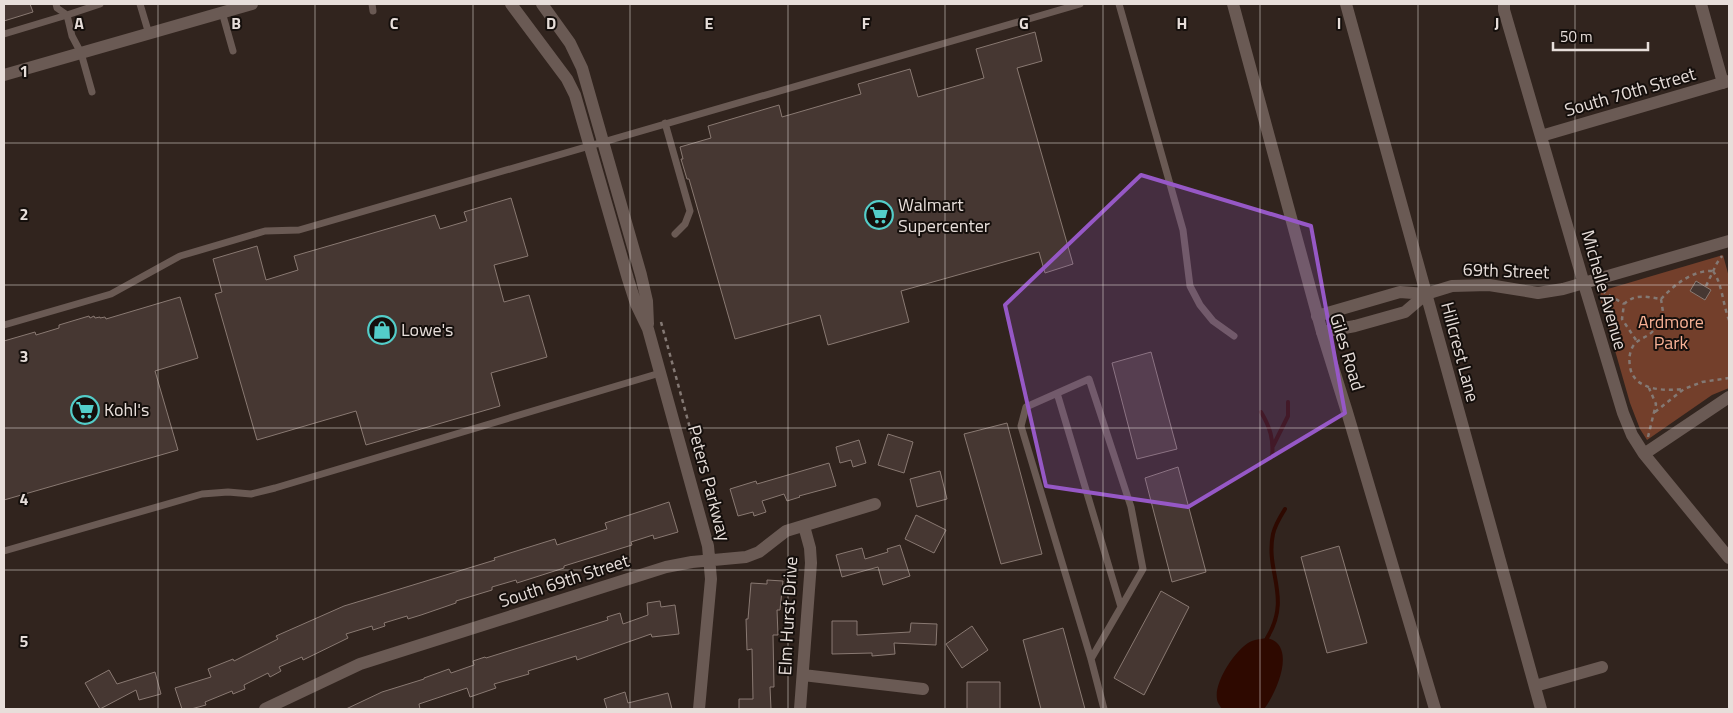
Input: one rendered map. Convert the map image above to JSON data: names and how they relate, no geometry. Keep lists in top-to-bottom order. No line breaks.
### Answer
{"streets":{"street":["South 70th Street","69th Street","Michelle Avenue","Giles Road","Hillcrest Lane","Peters Parkway","South 69th Street","Elm Hurst Drive"]},"crossings":[["South 70th Street","Michelle Avenue"],["69th Street","Michelle Avenue"],["69th Street","Hillcrest Lane"],["Peters Parkway","South 69th Street"],["South 69th Street","Elm Hurst Drive"]],"parks":["Ardmore Park"],"places":{"supermarket":["Walmart Supercenter","Kohl's"],"shop":["Lowe's"]},"scale_bar":"50 m","grid":{"columns":["A","B","C","D","E","F","G","H","I","J"],"rows":["1","2","3","4","5"]}}
